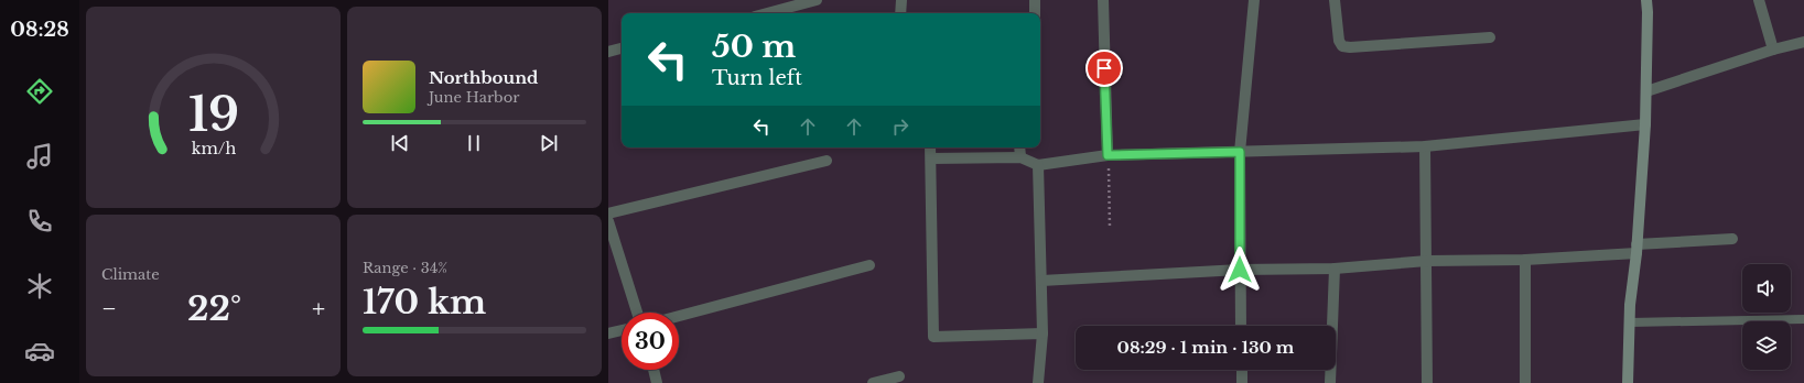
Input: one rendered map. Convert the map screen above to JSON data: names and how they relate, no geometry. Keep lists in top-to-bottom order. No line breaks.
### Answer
{"page":{"tabs":"08:28","turn":["50 m","Turn left"],"song":["Northbound","June Harbor"],"tile":["Climate",["Range · 34%","170 km"]],"heat":["−","22°","+"],"limit":"30","trip":"08:29 · 1 min · 130 m","gauge":["19","km/h"]}}
